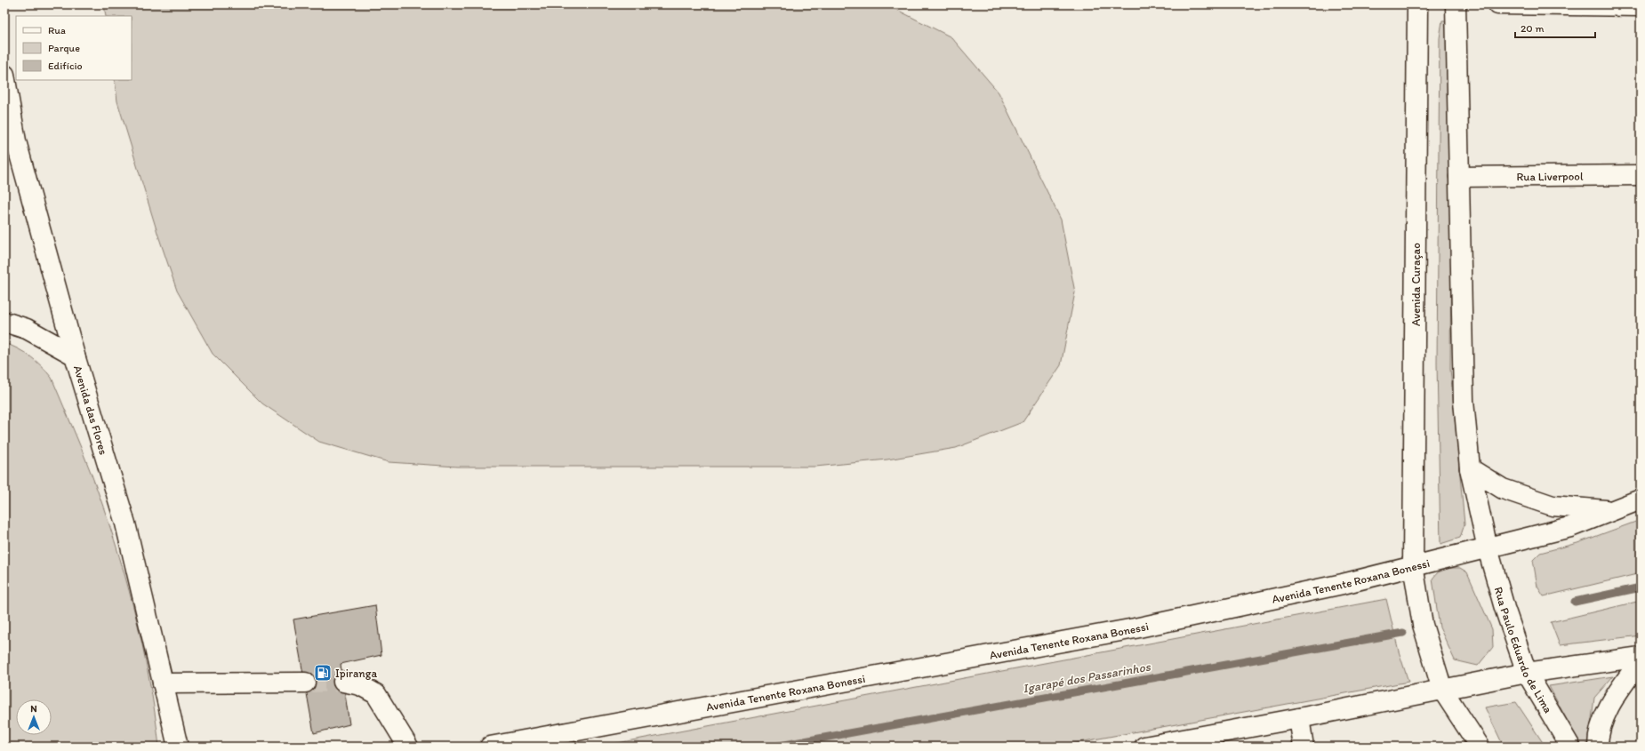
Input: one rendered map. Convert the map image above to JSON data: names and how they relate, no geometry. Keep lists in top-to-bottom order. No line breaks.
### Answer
{"streets":{"street":["Rua Liverpool","Avenida Curaçao","Avenida das Flores","Avenida Tenente Roxana Bonessi","Rua Paulo Eduardo de Lima"]},"crossings":[["Avenida Curaçao","Avenida Tenente Roxana Bonessi"],["Avenida Tenente Roxana Bonessi","Rua Paulo Eduardo de Lima"]],"water":["Igarapé dos Passarinhos"],"places":{"fuel station":["Ipiranga"]},"legend":["Rua","Parque","Edifício"],"scale_bar":"20 m","north":"top"}
